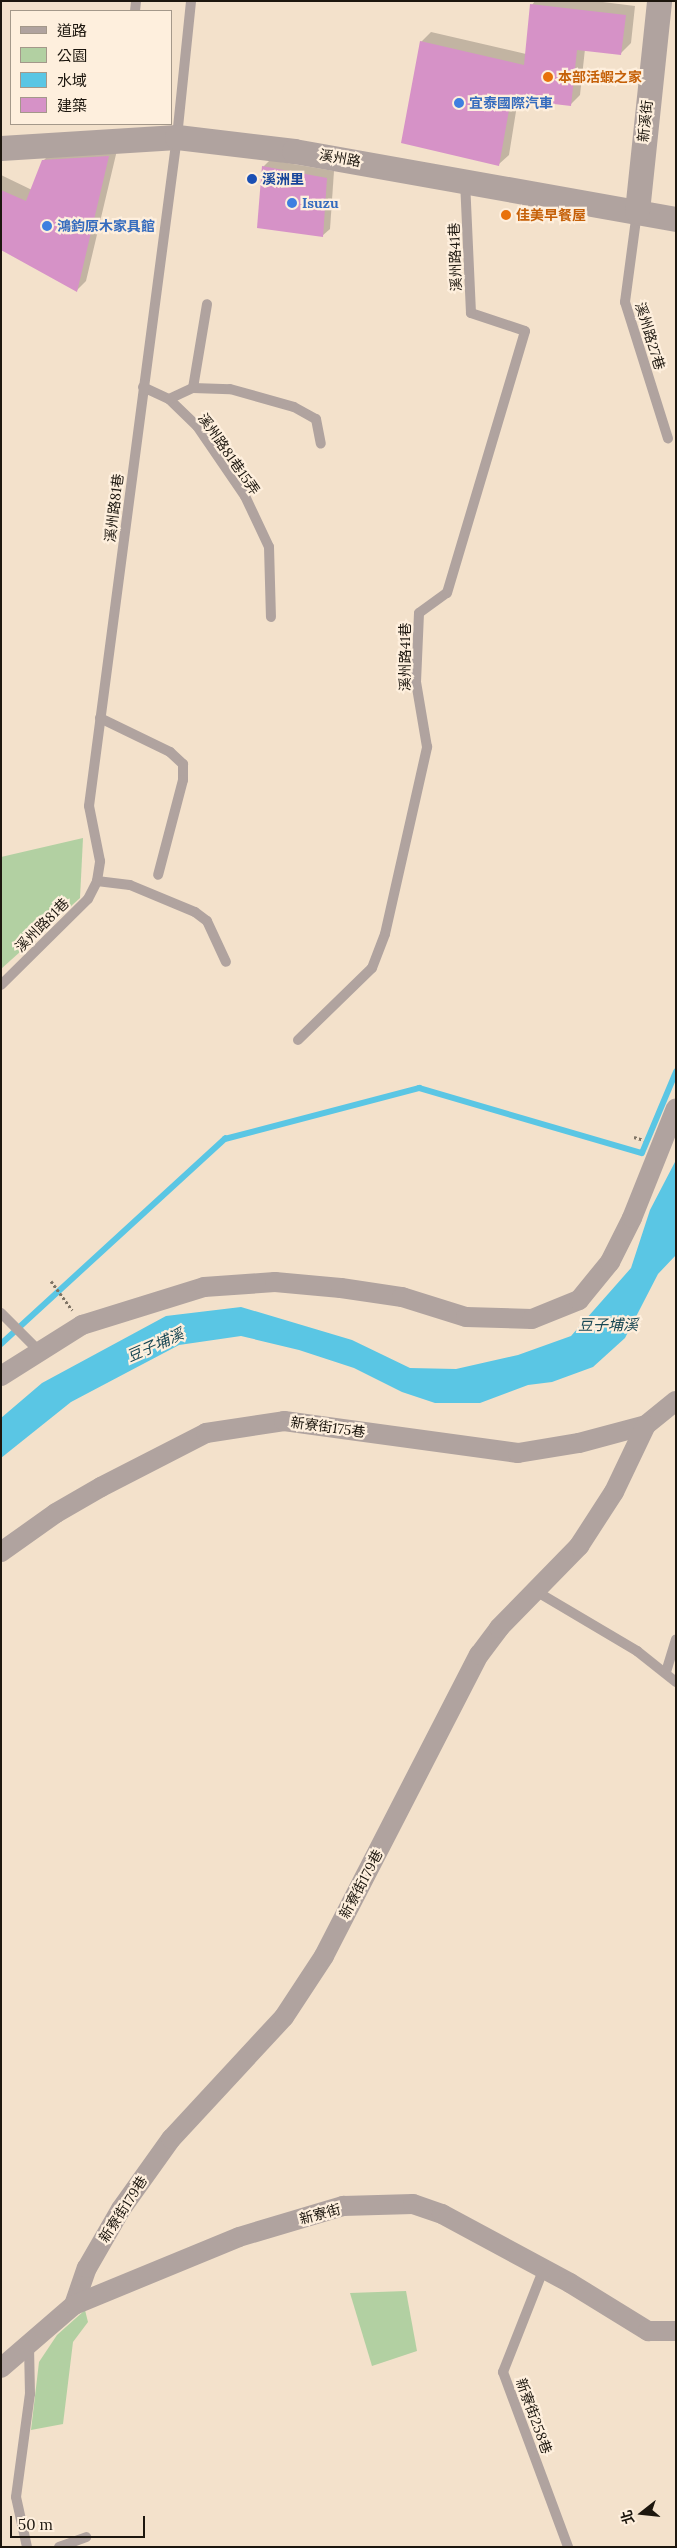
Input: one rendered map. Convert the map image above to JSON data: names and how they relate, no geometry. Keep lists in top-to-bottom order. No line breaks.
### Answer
{"streets":{"street":["新溪街","溪州路","新寮街175巷","新寮街179巷","新寮街"],"lane":["溪州路41巷","溪州路27巷","溪州路81巷15弄","溪州路81巷","新寮街258巷"]},"crossings":[["新溪街","溪州路"],["新溪街","溪州路27巷"],["溪州路","溪州路41巷"],["溪州路","溪州路27巷"],["溪州路","溪州路81巷"],["溪州路81巷15弄","溪州路81巷"],["新寮街175巷","新寮街179巷"],["新寮街179巷","新寮街"],["新寮街","新寮街258巷"]],"water":["豆子埔溪"],"places":["本部活蝦之家","宜泰國際汽車","溪洲里","Isuzu","佳美早餐屋","鴻鈞原木家具館"],"legend":["道路","公園","水域","建築"],"scale_bar":"50 m","north":"left"}
